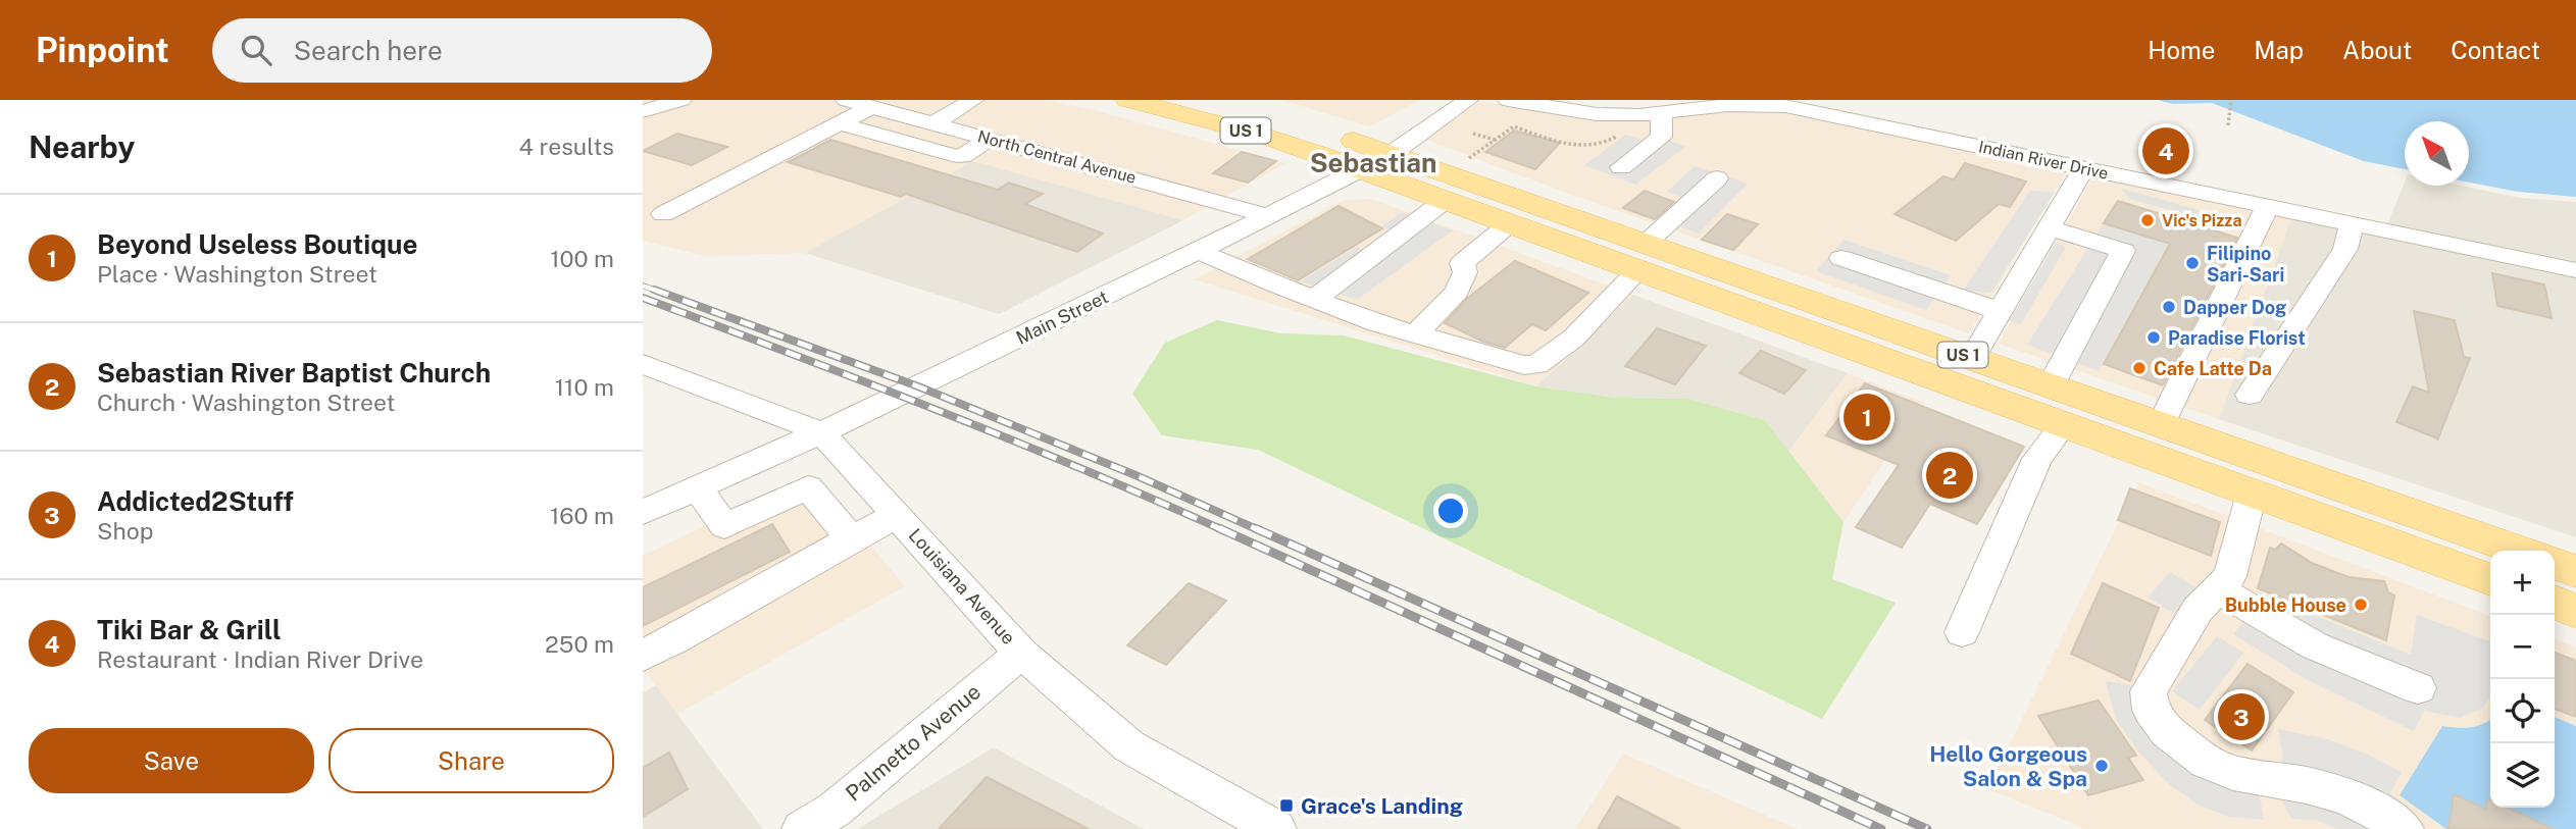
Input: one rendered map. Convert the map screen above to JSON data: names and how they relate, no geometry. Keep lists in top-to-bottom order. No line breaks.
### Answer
{"streets":{"main road":["US 1"],"street":["North Central Avenue","Indian River Drive","Main Street","Louisiana Avenue","Palmetto Avenue"]},"crossings":[["US 1","Main Street"],["North Central Avenue","Main Street"],["Main Street","Louisiana Avenue"],["Louisiana Avenue","Palmetto Avenue"]],"districts":["Sebastian"],"places":{"other":["Vic's Pizza","Filipino Sari-Sari","Dapper Dog","Paradise Florist","Cafe Latte Da","Bubble House","Hello Gorgeous Salon & Spa"],"transit":["Grace's Landing"]},"north":"top left","page":{"header":"Pinpoint","search":"Search here","nav":["Home","Map","About","Contact"],"heading":["Nearby","4 results"],"pins":["4","1","2","3"],"list":[{"mark":"1","name":"Beyond Useless Boutique","note":"Place · Washington Street","value":"100 m"},{"mark":"2","name":"Sebastian River Baptist Church","note":"Church · Washington Street","value":"110 m"},{"mark":"3","name":"Addicted2Stuff","note":"Shop","value":"160 m"},{"mark":"4","name":"Tiki Bar & Grill","note":"Restaurant · Indian River Drive","value":"250 m"}],"map_buttons":["+","−"],"buttons":["Save","Share"]}}
